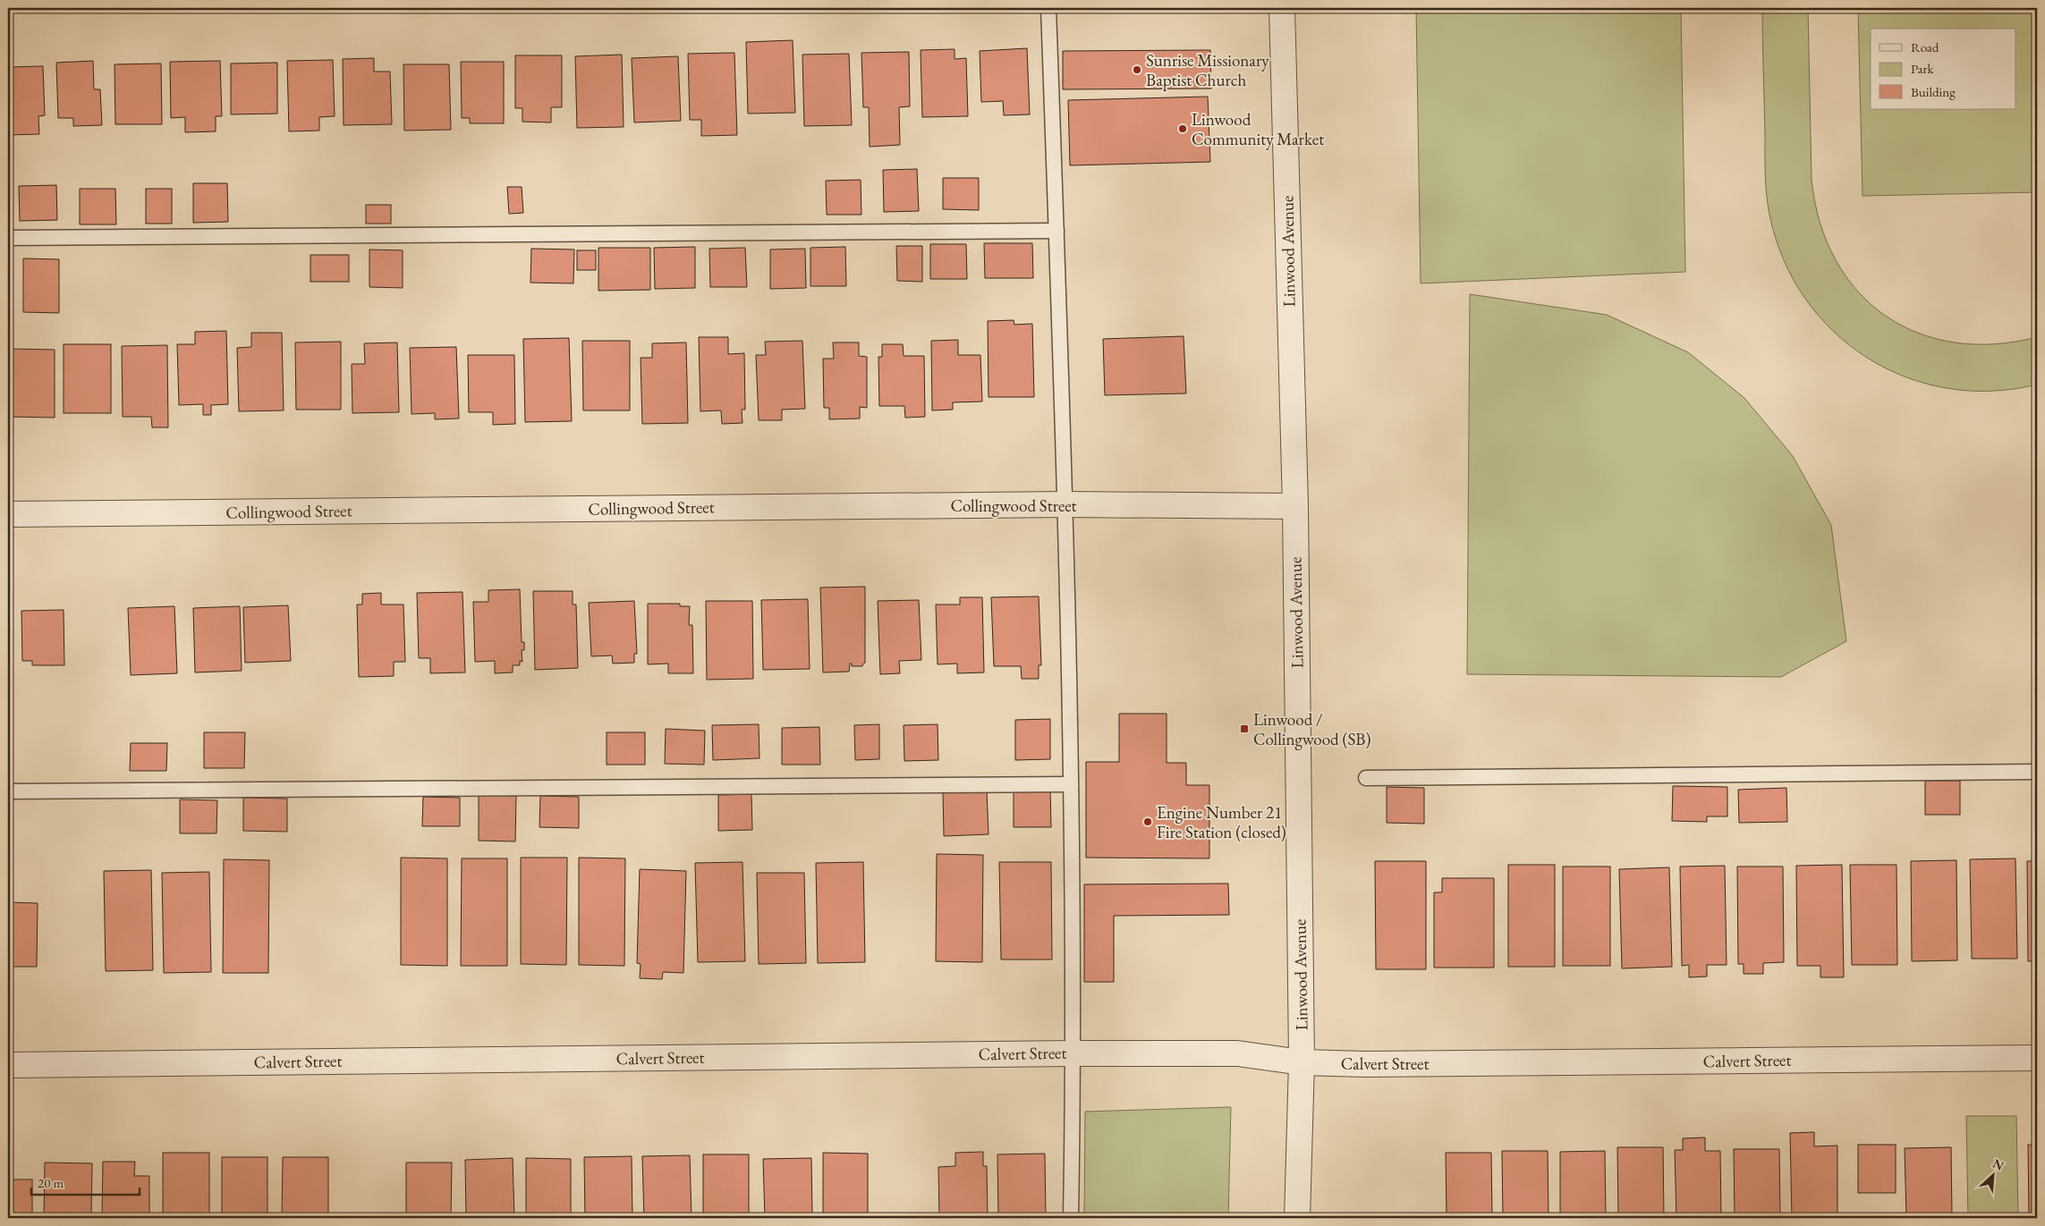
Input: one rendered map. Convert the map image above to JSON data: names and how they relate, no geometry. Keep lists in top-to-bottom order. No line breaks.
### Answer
{"streets":{"street":["Linwood Avenue","Collingwood Street","Calvert Street"]},"crossings":[["Linwood Avenue","Collingwood Street"],["Linwood Avenue","Calvert Street"]],"places":{"other":["Sunrise Missionary Baptist Church","Linwood Community Market","Engine Number 21 Fire Station (closed)"],"transit":["Linwood / Collingwood (SB)"]},"legend":["Road","Park","Building"],"scale_bar":"20 m","north":"top right"}
